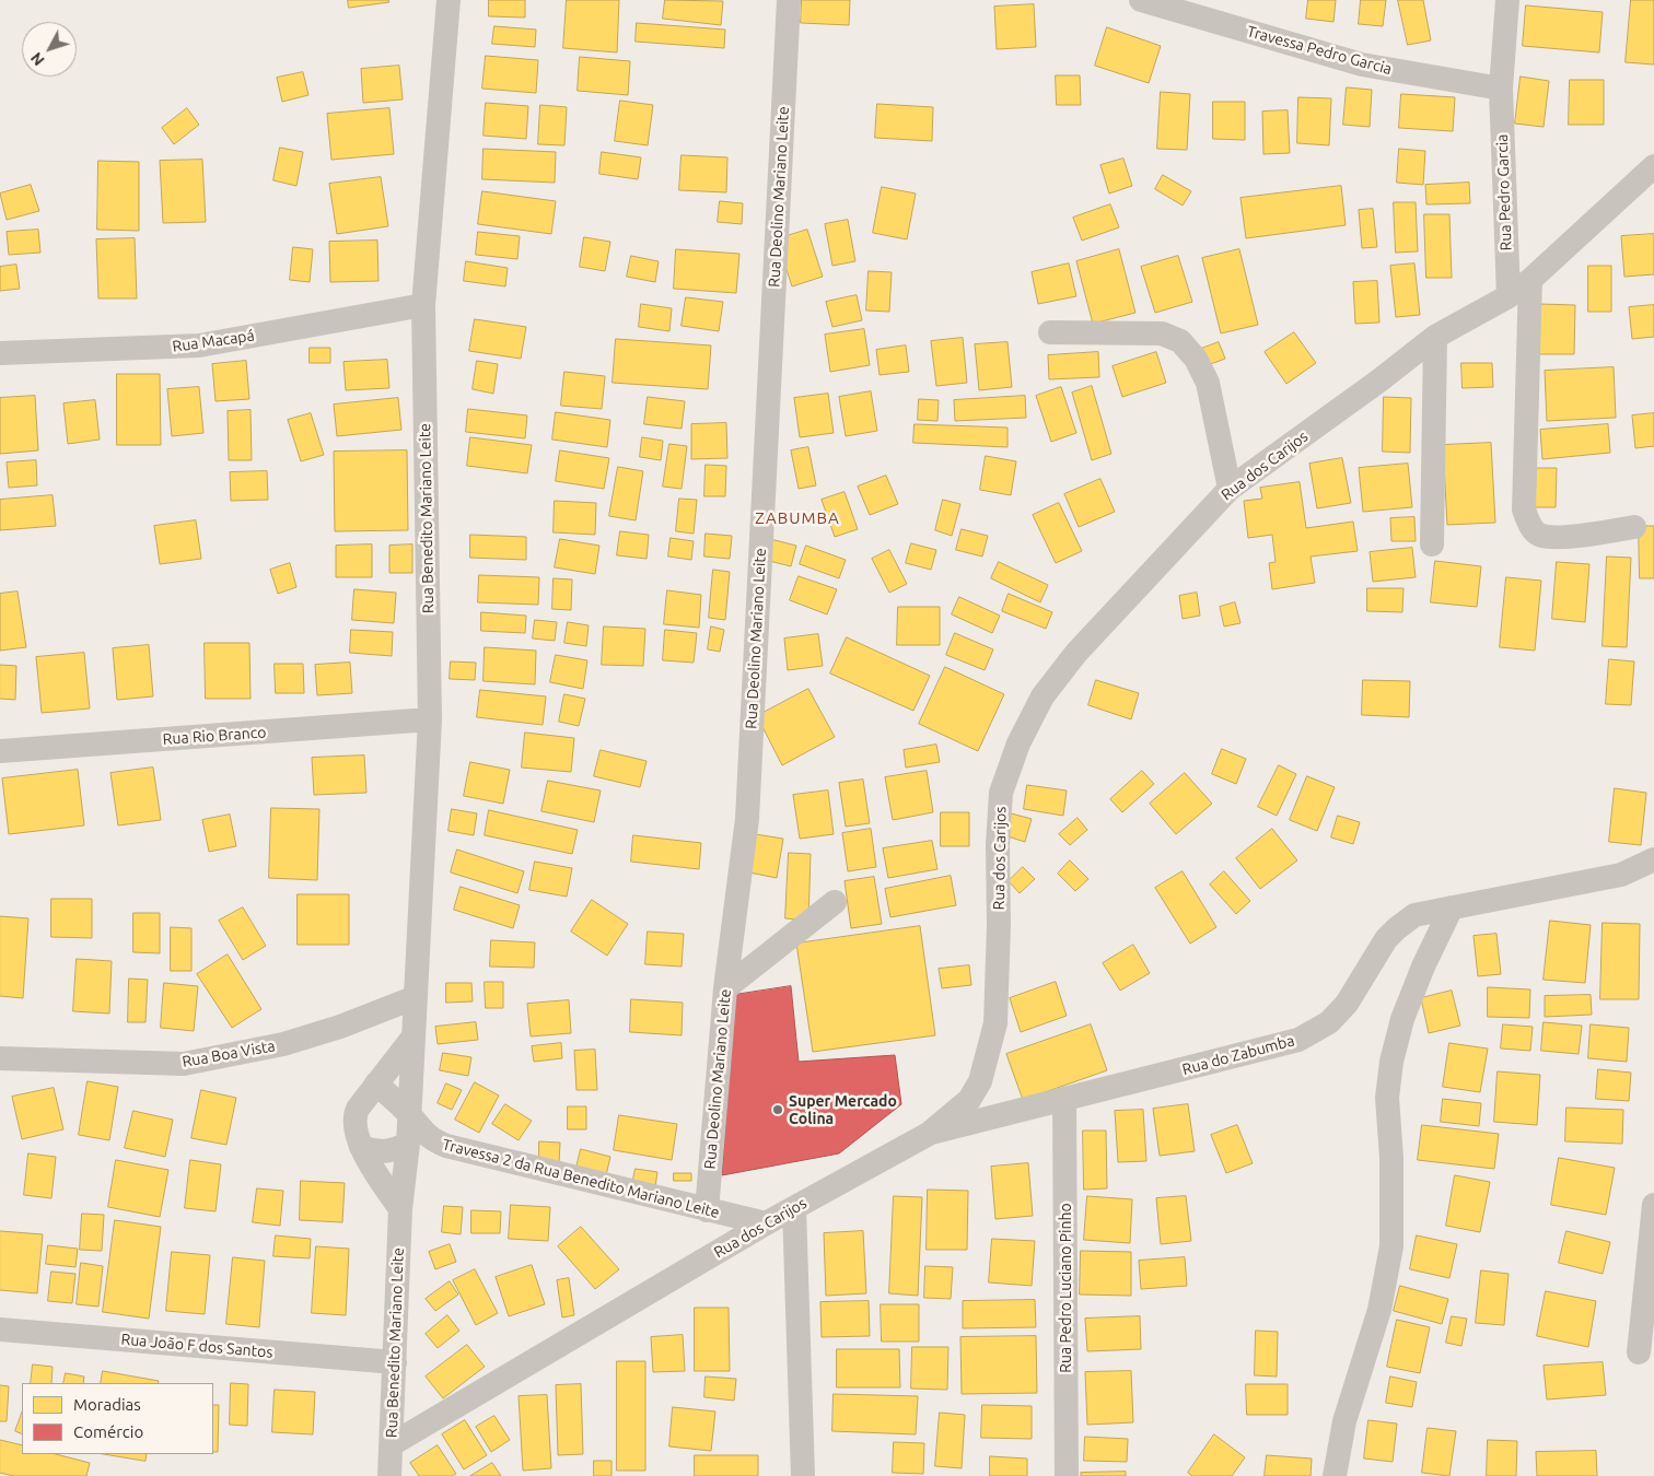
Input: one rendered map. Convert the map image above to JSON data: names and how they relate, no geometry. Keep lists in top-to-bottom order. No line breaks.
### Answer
{"streets":{"street":["Travessa Pedro Garcia","Rua Pedro Garcia","Rua Deolino Mariano Leite","Rua Macapá","Rua dos Carijos","Rua Benedito Mariano Leite","Rua Rio Branco","Rua Boa Vista","Rua do Zabumba","Travessa 2 da Rua Benedito Mariano Leite","Rua Pedro Luciano Pinho","Rua João F dos Santos"]},"crossings":[["Travessa Pedro Garcia","Rua Pedro Garcia"],["Rua Pedro Garcia","Rua dos Carijos"],["Rua Deolino Mariano Leite","Travessa 2 da Rua Benedito Mariano Leite"],["Rua Macapá","Rua Benedito Mariano Leite"],["Rua dos Carijos","Rua Benedito Mariano Leite"],["Rua dos Carijos","Rua do Zabumba"],["Rua dos Carijos","Travessa 2 da Rua Benedito Mariano Leite"],["Rua Benedito Mariano Leite","Rua Rio Branco"],["Rua Benedito Mariano Leite","Rua Boa Vista"],["Rua Benedito Mariano Leite","Travessa 2 da Rua Benedito Mariano Leite"],["Rua Benedito Mariano Leite","Rua João F dos Santos"],["Rua do Zabumba","Rua Pedro Luciano Pinho"]],"districts":["ZABUMBA"],"places":["Super Mercado Colina"],"legend":["Moradias","Comércio"],"north":"bottom left"}
